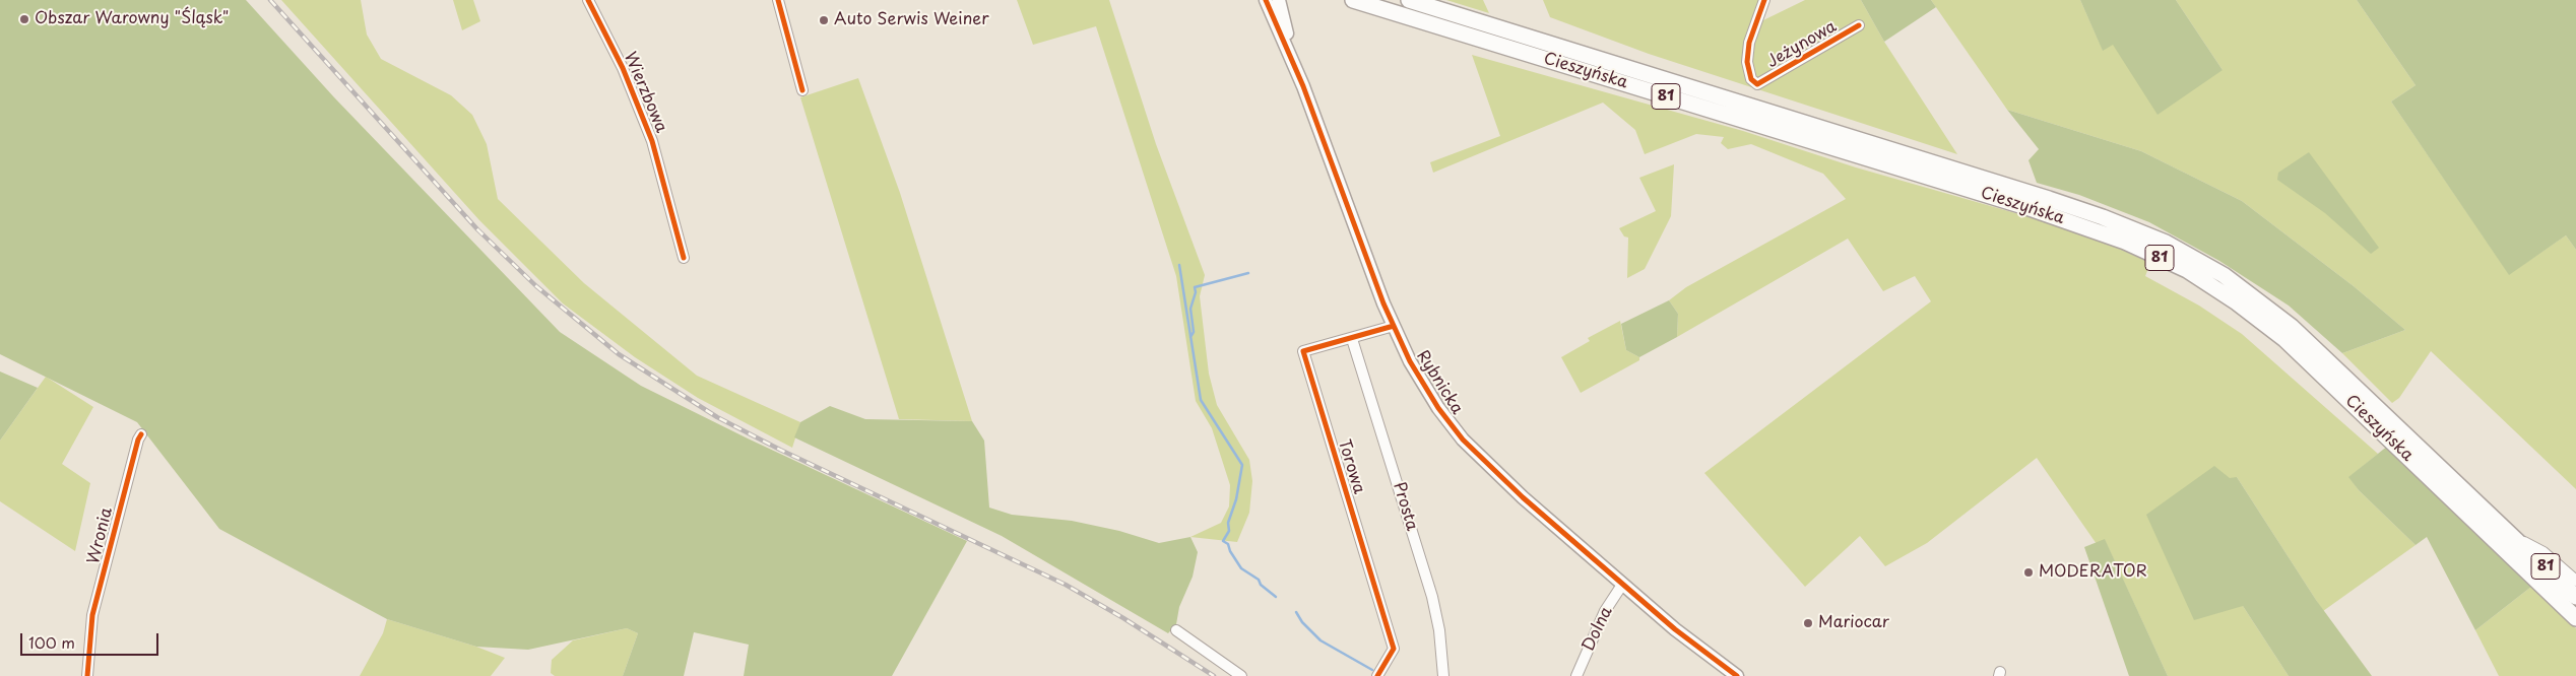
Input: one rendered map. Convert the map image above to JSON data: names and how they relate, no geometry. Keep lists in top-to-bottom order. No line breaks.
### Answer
{"streets":{"main road":["Cieszyńska","81"],"street":["Jeżynowa","Wierzbowa","Rybnicka","Torowa","Prosta","Wronia","Dolna"]},"crossings":[["Rybnicka","Torowa"],["Rybnicka","Dolna"],["Torowa","Prosta"]],"places":["Obszar Warowny \"Śląsk\"","Auto Serwis Weiner","MODERATOR","Mariocar"],"scale_bar":"100 m"}
